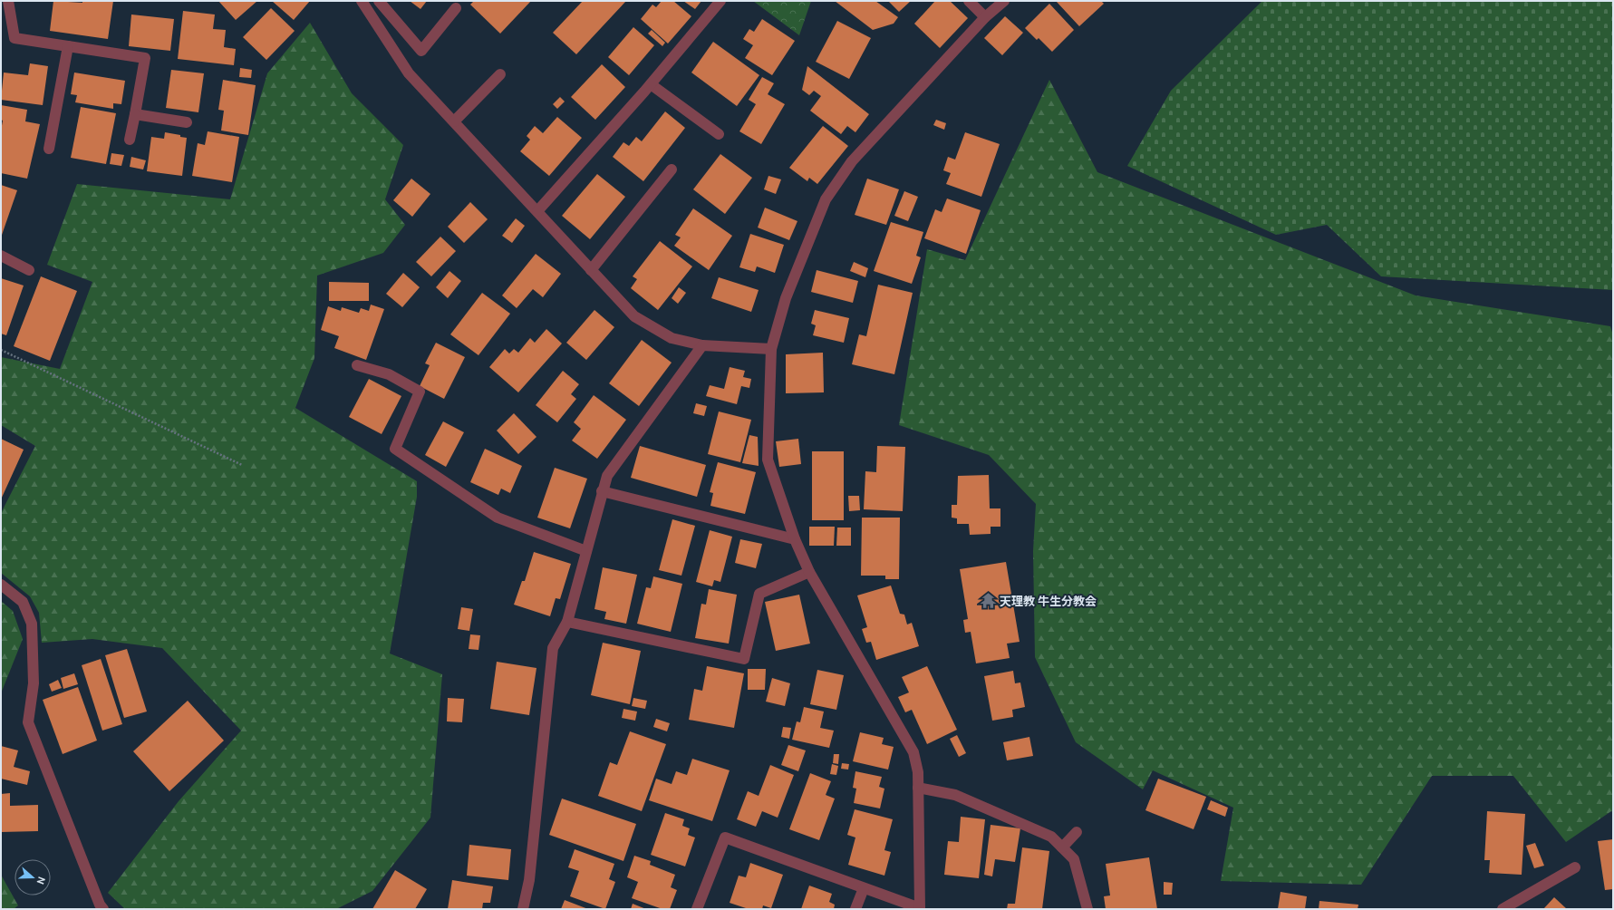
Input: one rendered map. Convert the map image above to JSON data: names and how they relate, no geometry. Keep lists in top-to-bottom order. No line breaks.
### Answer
{"places":{"temple":["天理教 牛生分教会"]},"north":"right"}
